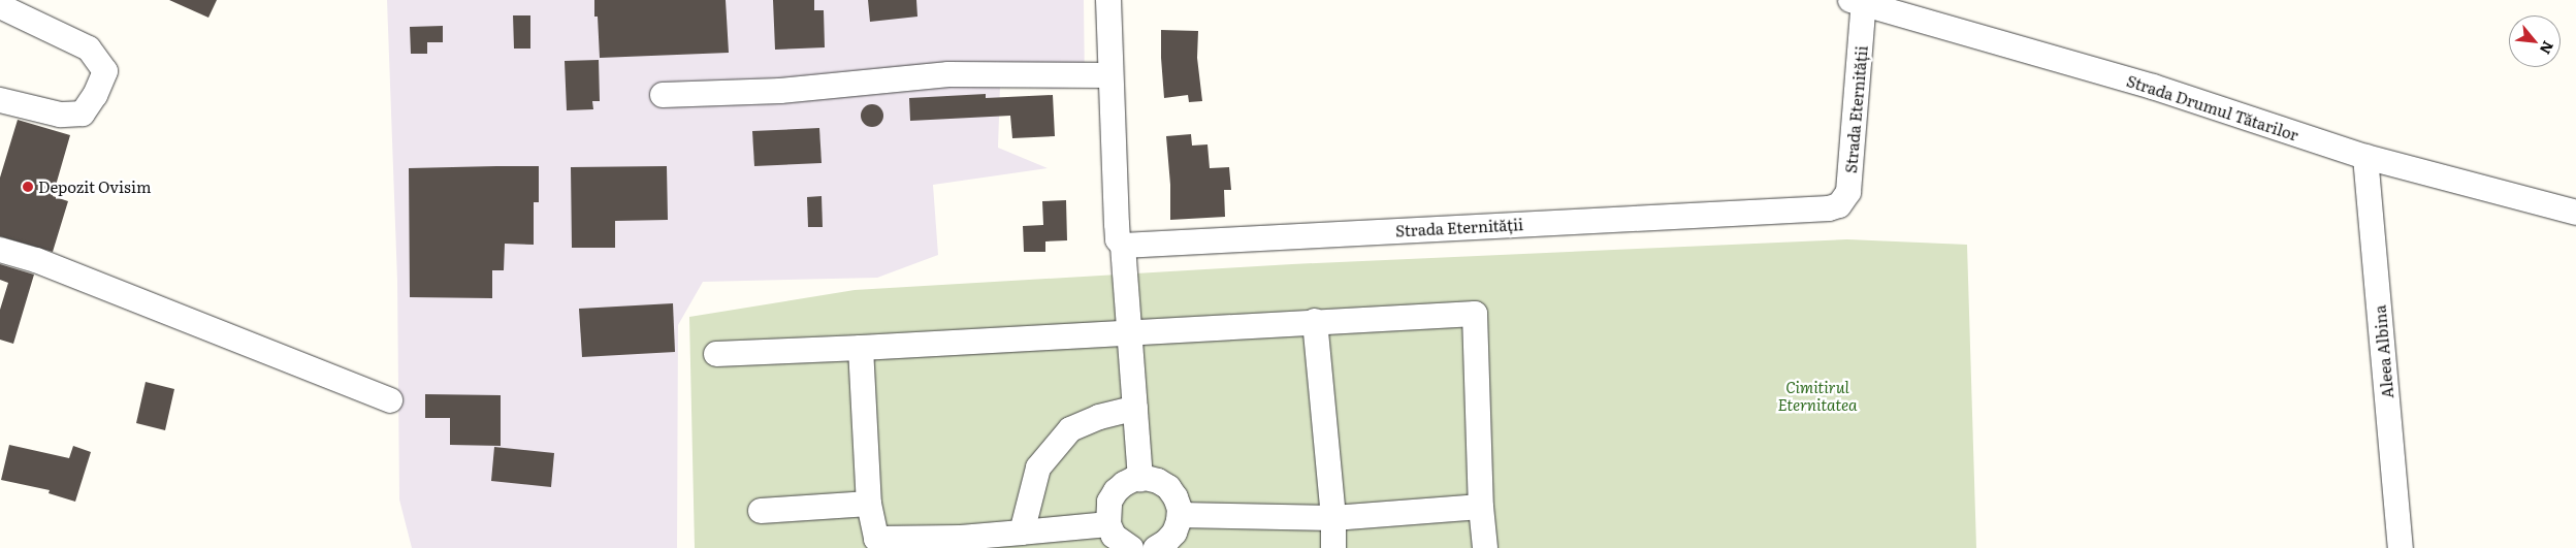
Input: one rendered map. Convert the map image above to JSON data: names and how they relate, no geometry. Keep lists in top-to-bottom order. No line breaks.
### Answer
{"streets":{"street":["Strada Drumul Tătarilor","Strada Eternității","Aleea Albina"]},"crossings":[["Strada Drumul Tătarilor","Strada Eternității"],["Strada Drumul Tătarilor","Aleea Albina"]],"parks":["Cimitirul Eternitatea"],"places":["Depozit Ovisim"],"north":"bottom right"}
